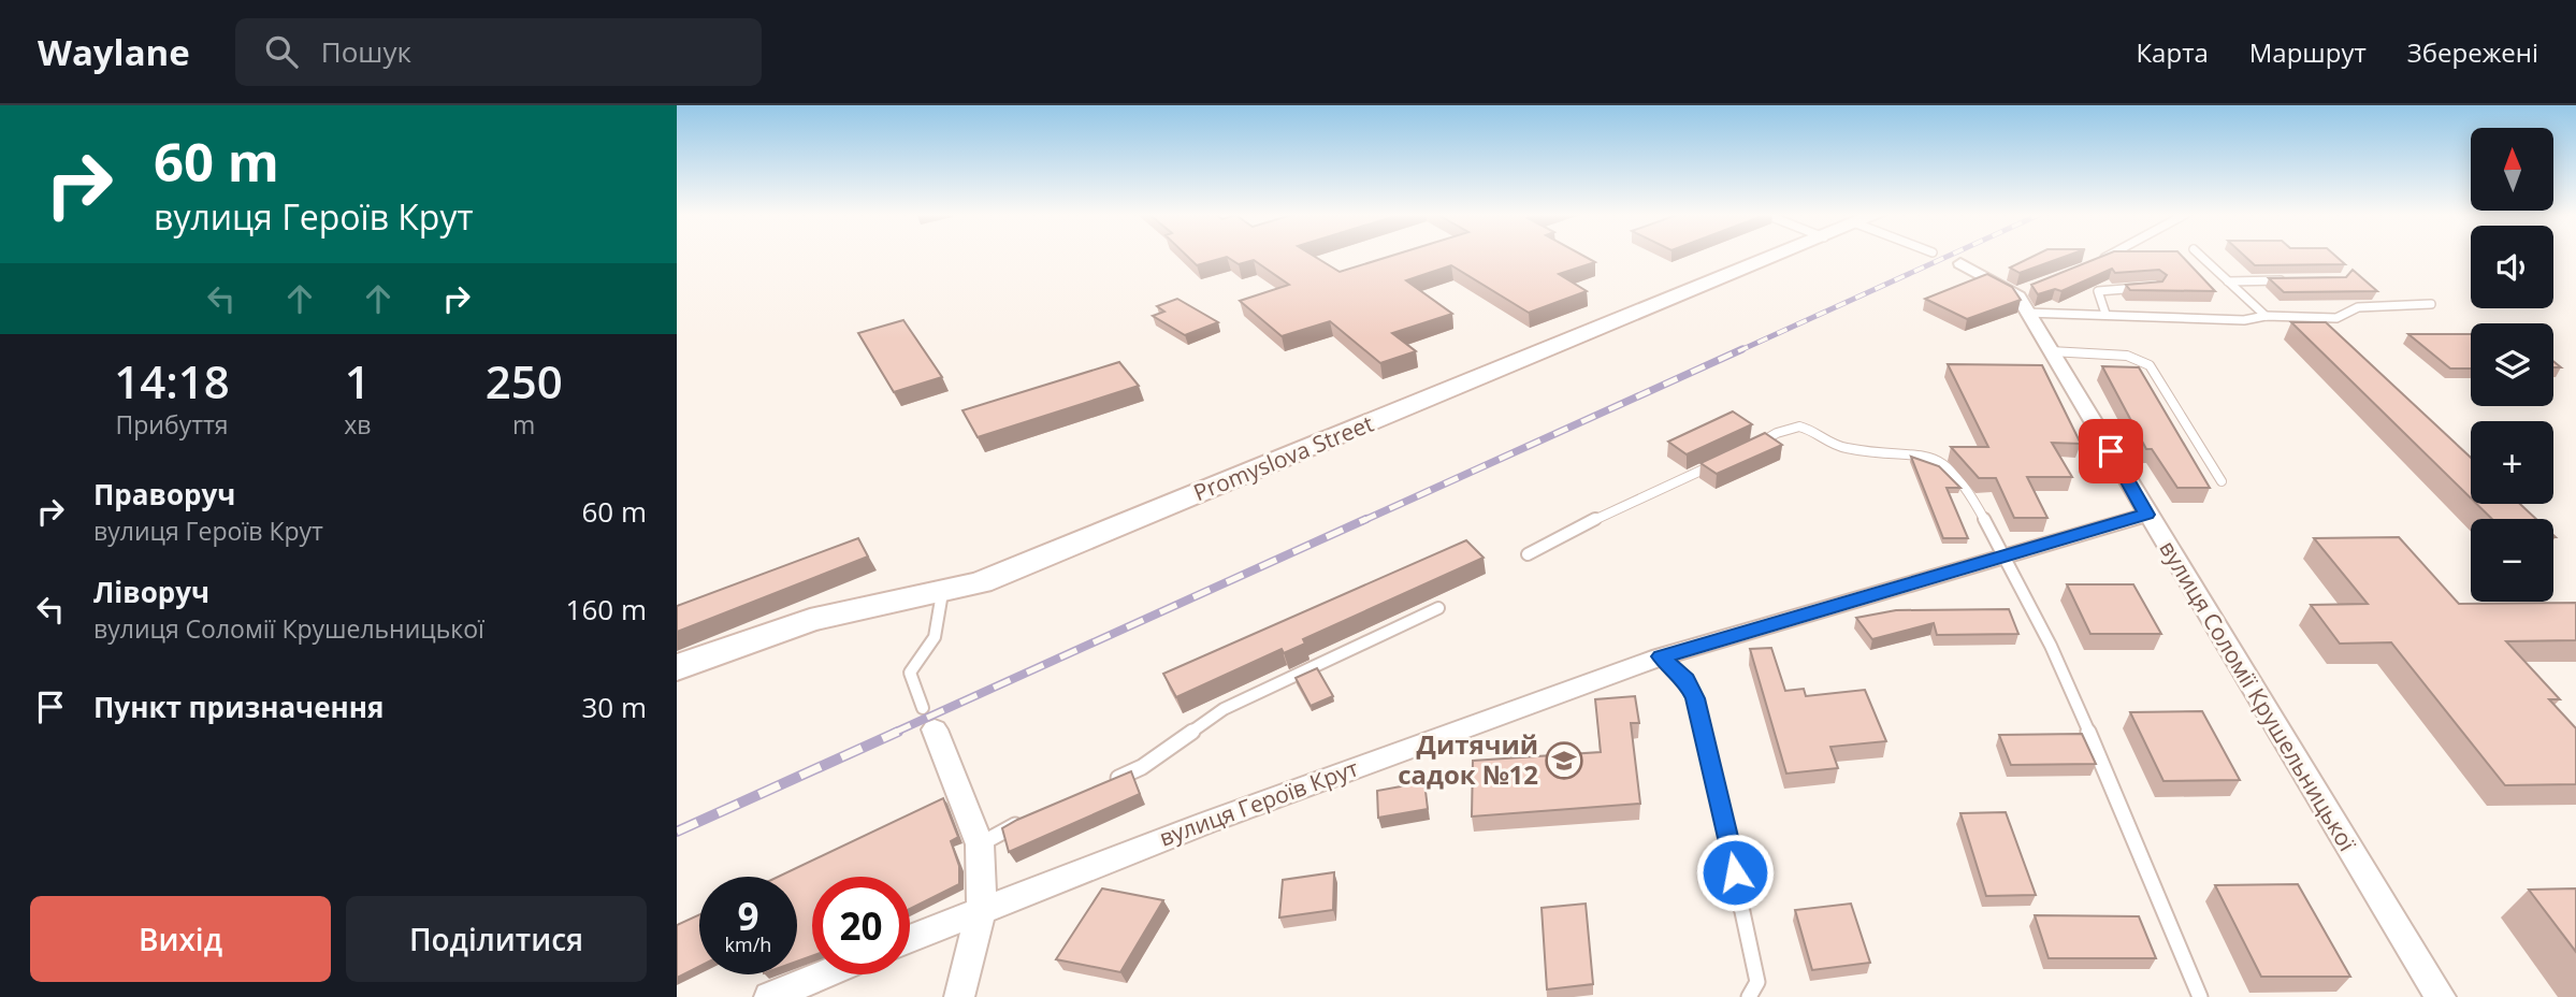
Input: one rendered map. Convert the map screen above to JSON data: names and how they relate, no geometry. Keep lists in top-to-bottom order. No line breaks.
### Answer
{"streets":{"street":["Promyslova Street","вулиця Соломії Крушельницької","вулиця Героїв Крут"]},"crossings":[["вулиця Соломії Крушельницької","вулиця Героїв Крут"]],"places":{"school or university":["Дитячий садок №12"]},"north":"top","page":{"header":"Waylane","search":"Пошук","nav":["Карта","Маршрут","Збережені"],"turn":["60 m","вулиця Героїв Крут"],"map_buttons":["+","−"],"eta":["14:18","Прибуття","1","хв","250","m"],"list":[{"name":"Праворуч","note":"вулиця Героїв Крут","value":"60 m"},{"name":"Ліворуч","note":"вулиця Соломії Крушельницької","value":"160 m"},{"name":"Пункт призначення","value":"30 m"}],"speed":"9 km/h","limit":"20","buttons":["Вихід","Поділитися"]}}
